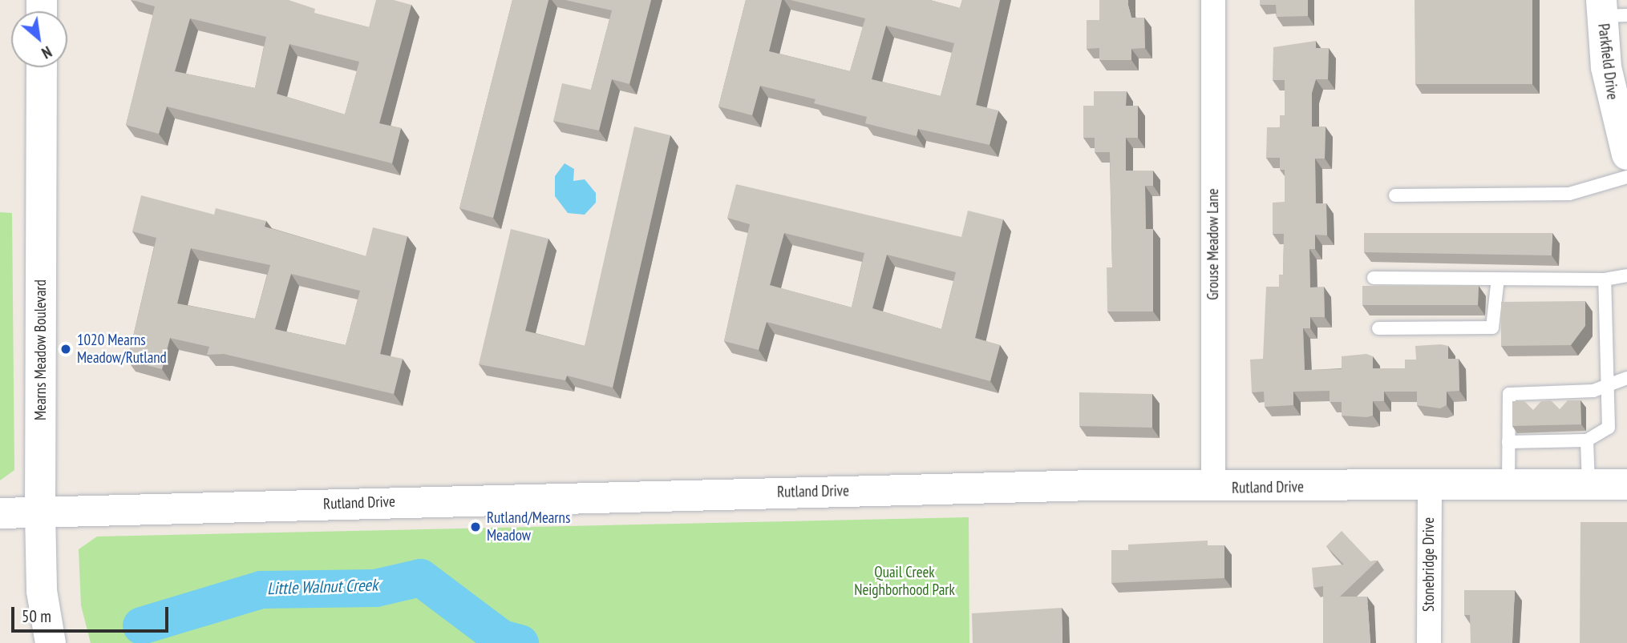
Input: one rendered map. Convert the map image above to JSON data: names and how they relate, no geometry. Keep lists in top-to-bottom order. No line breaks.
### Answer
{"streets":{"street":["Parkfield Drive","Grouse Meadow Lane","Mearns Meadow Boulevard","Rutland Drive","Stonebridge Drive"]},"crossings":[["Grouse Meadow Lane","Rutland Drive"],["Mearns Meadow Boulevard","Rutland Drive"],["Rutland Drive","Stonebridge Drive"]],"water":["Little Walnut Creek"],"parks":["Quail Creek Neighborhood Park"],"places":["1020 Mearns Meadow/Rutland","Rutland/Mearns Meadow"],"scale_bar":"50 m","north":"bottom right"}
